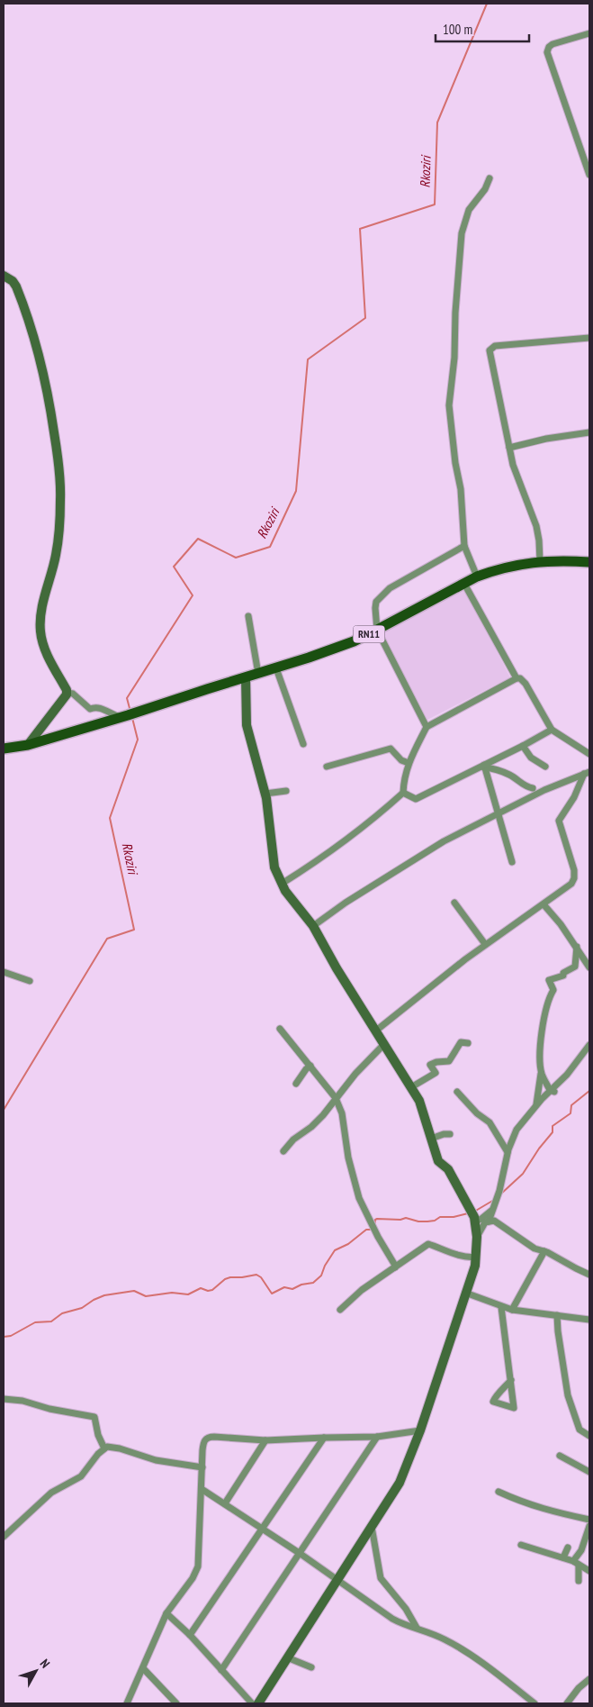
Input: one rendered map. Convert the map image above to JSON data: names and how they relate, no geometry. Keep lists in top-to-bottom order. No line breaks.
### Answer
{"streets":{"main road":["RN11"]},"water":["Rkoziri"],"scale_bar":"100 m","north":"top right"}
